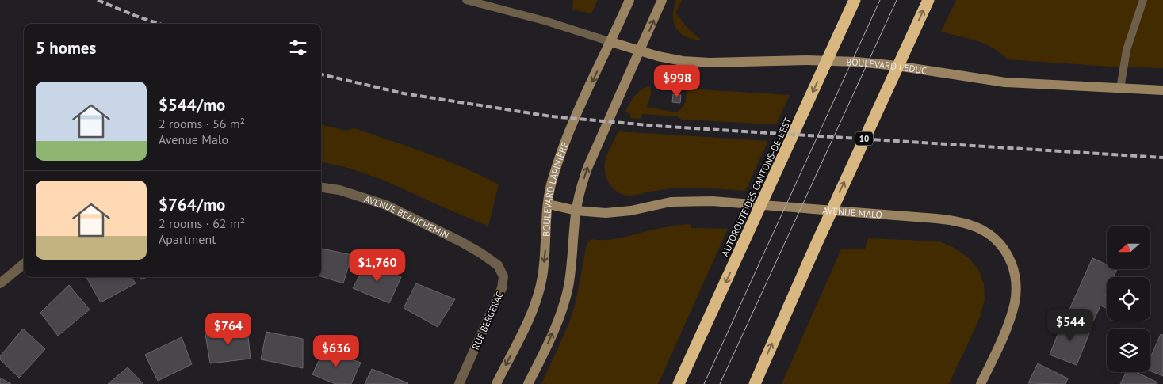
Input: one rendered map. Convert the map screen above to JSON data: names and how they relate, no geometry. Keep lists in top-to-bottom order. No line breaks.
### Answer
{"streets":{"highway":["10","AUTOROUTE DES CANTONS-DE-L'EST"],"street":["BOULEVARD LEDUC","BOULEVARD LAPINIÈRE","AVENUE MALO","AVENUE BEAUCHEMIN","RUE BERGERAC"]},"crossings":[["BOULEVARD LEDUC","BOULEVARD LAPINIÈRE"],["BOULEVARD LAPINIÈRE","AVENUE MALO"],["AVENUE BEAUCHEMIN","RUE BERGERAC"]],"north":"left","page":{"heading":"5 homes","price":["$998","$1,760","$544","$764","$636"],"list":[{"name":"$544/mo","note":"2 rooms · 56 m² · Avenue Malo"},{"name":"$764/mo","note":"2 rooms · 62 m² · Apartment"}]}}
